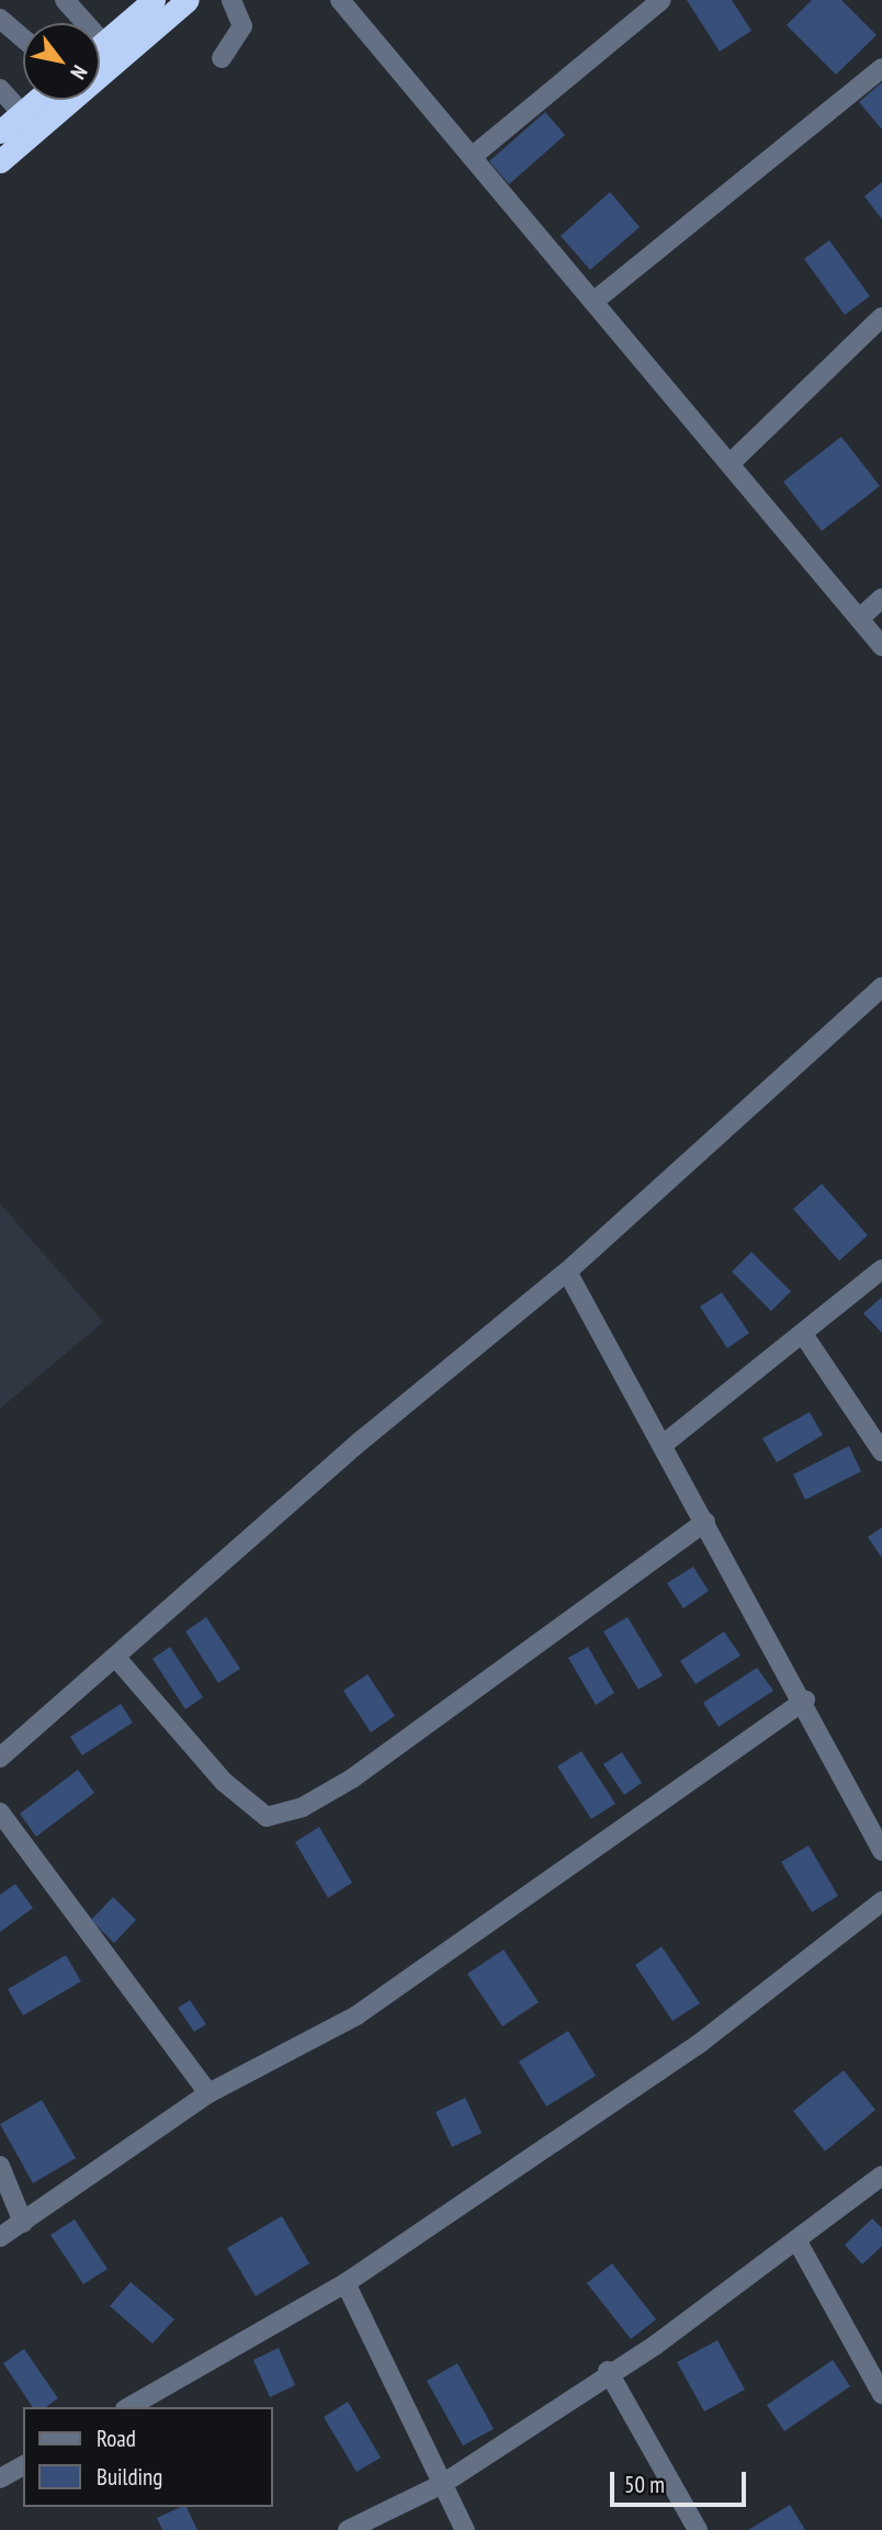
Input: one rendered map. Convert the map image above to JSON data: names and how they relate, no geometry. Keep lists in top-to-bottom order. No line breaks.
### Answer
{"legend":["Road","Building"],"scale_bar":"50 m","north":"bottom right"}
